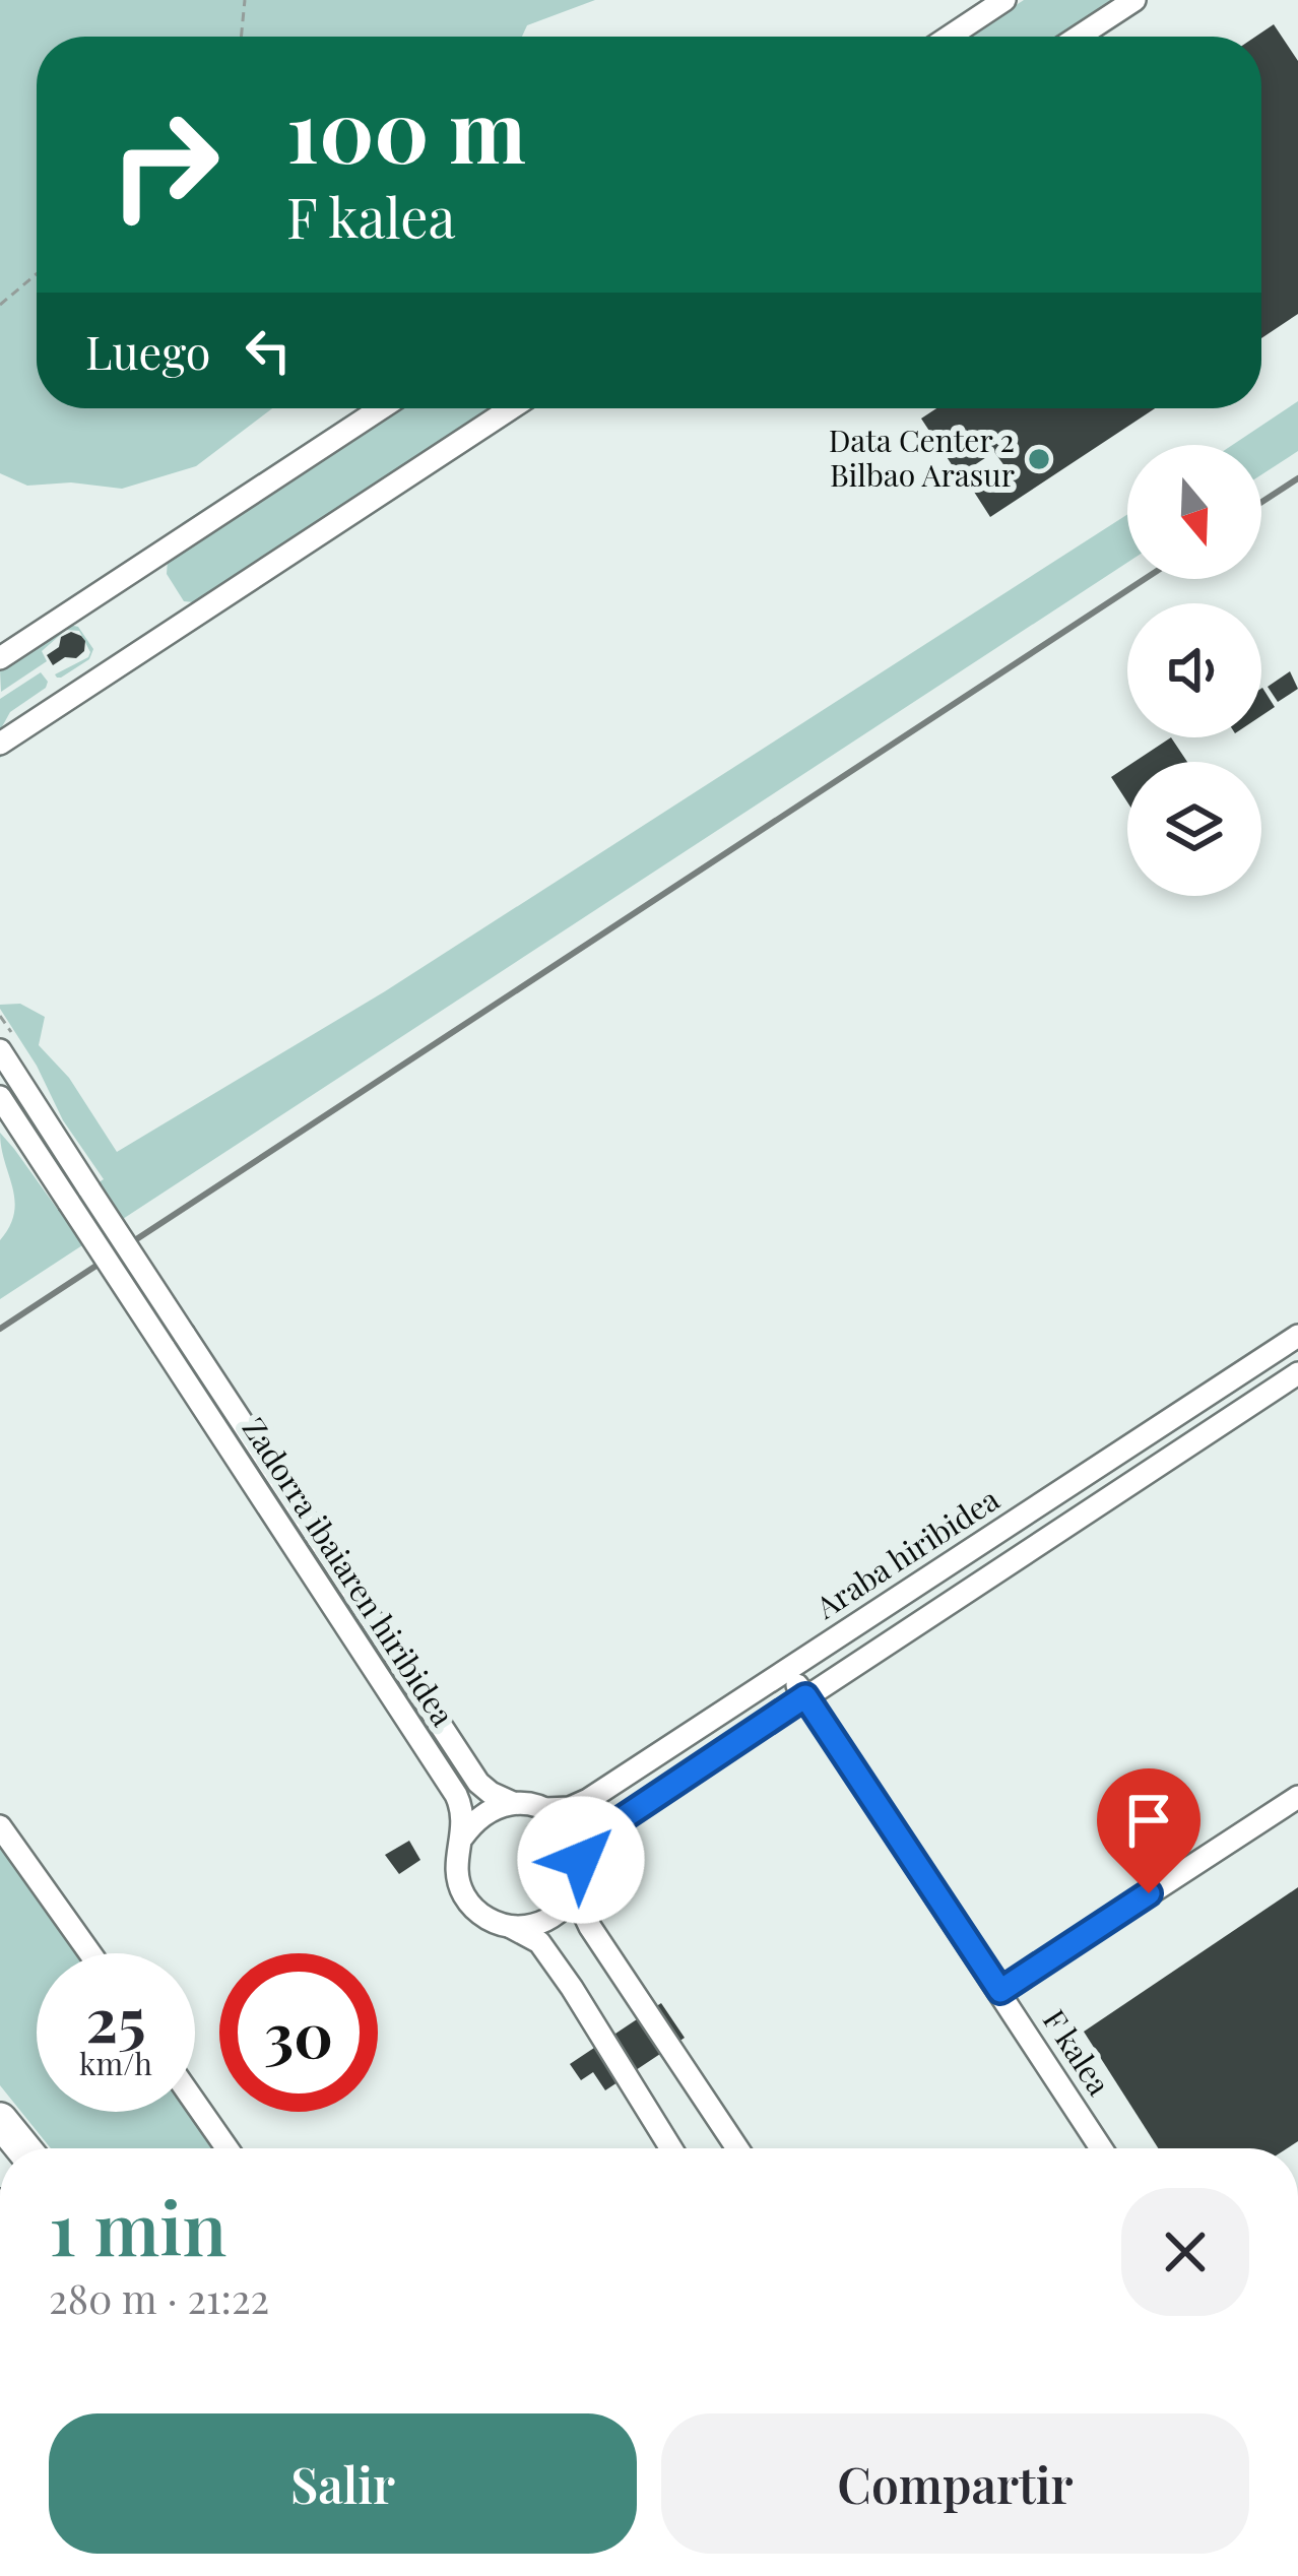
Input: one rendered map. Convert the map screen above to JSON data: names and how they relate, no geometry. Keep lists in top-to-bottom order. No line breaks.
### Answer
{"streets":{"street":["Araba hiribidea","Zadorra ibaiaren hiribidea","F kalea"]},"crossings":[["Araba hiribidea","Zadorra ibaiaren hiribidea"],["Araba hiribidea","F kalea"]],"places":["Data Center 2 Bilbao Arasur"],"north":"bottom","page":{"turn":["100 m","F kalea"],"then":"Luego","speed":"25 km/h","limit":"30","heading":["1 min","280 m · 21:22"],"buttons":["Salir","Compartir"]}}
